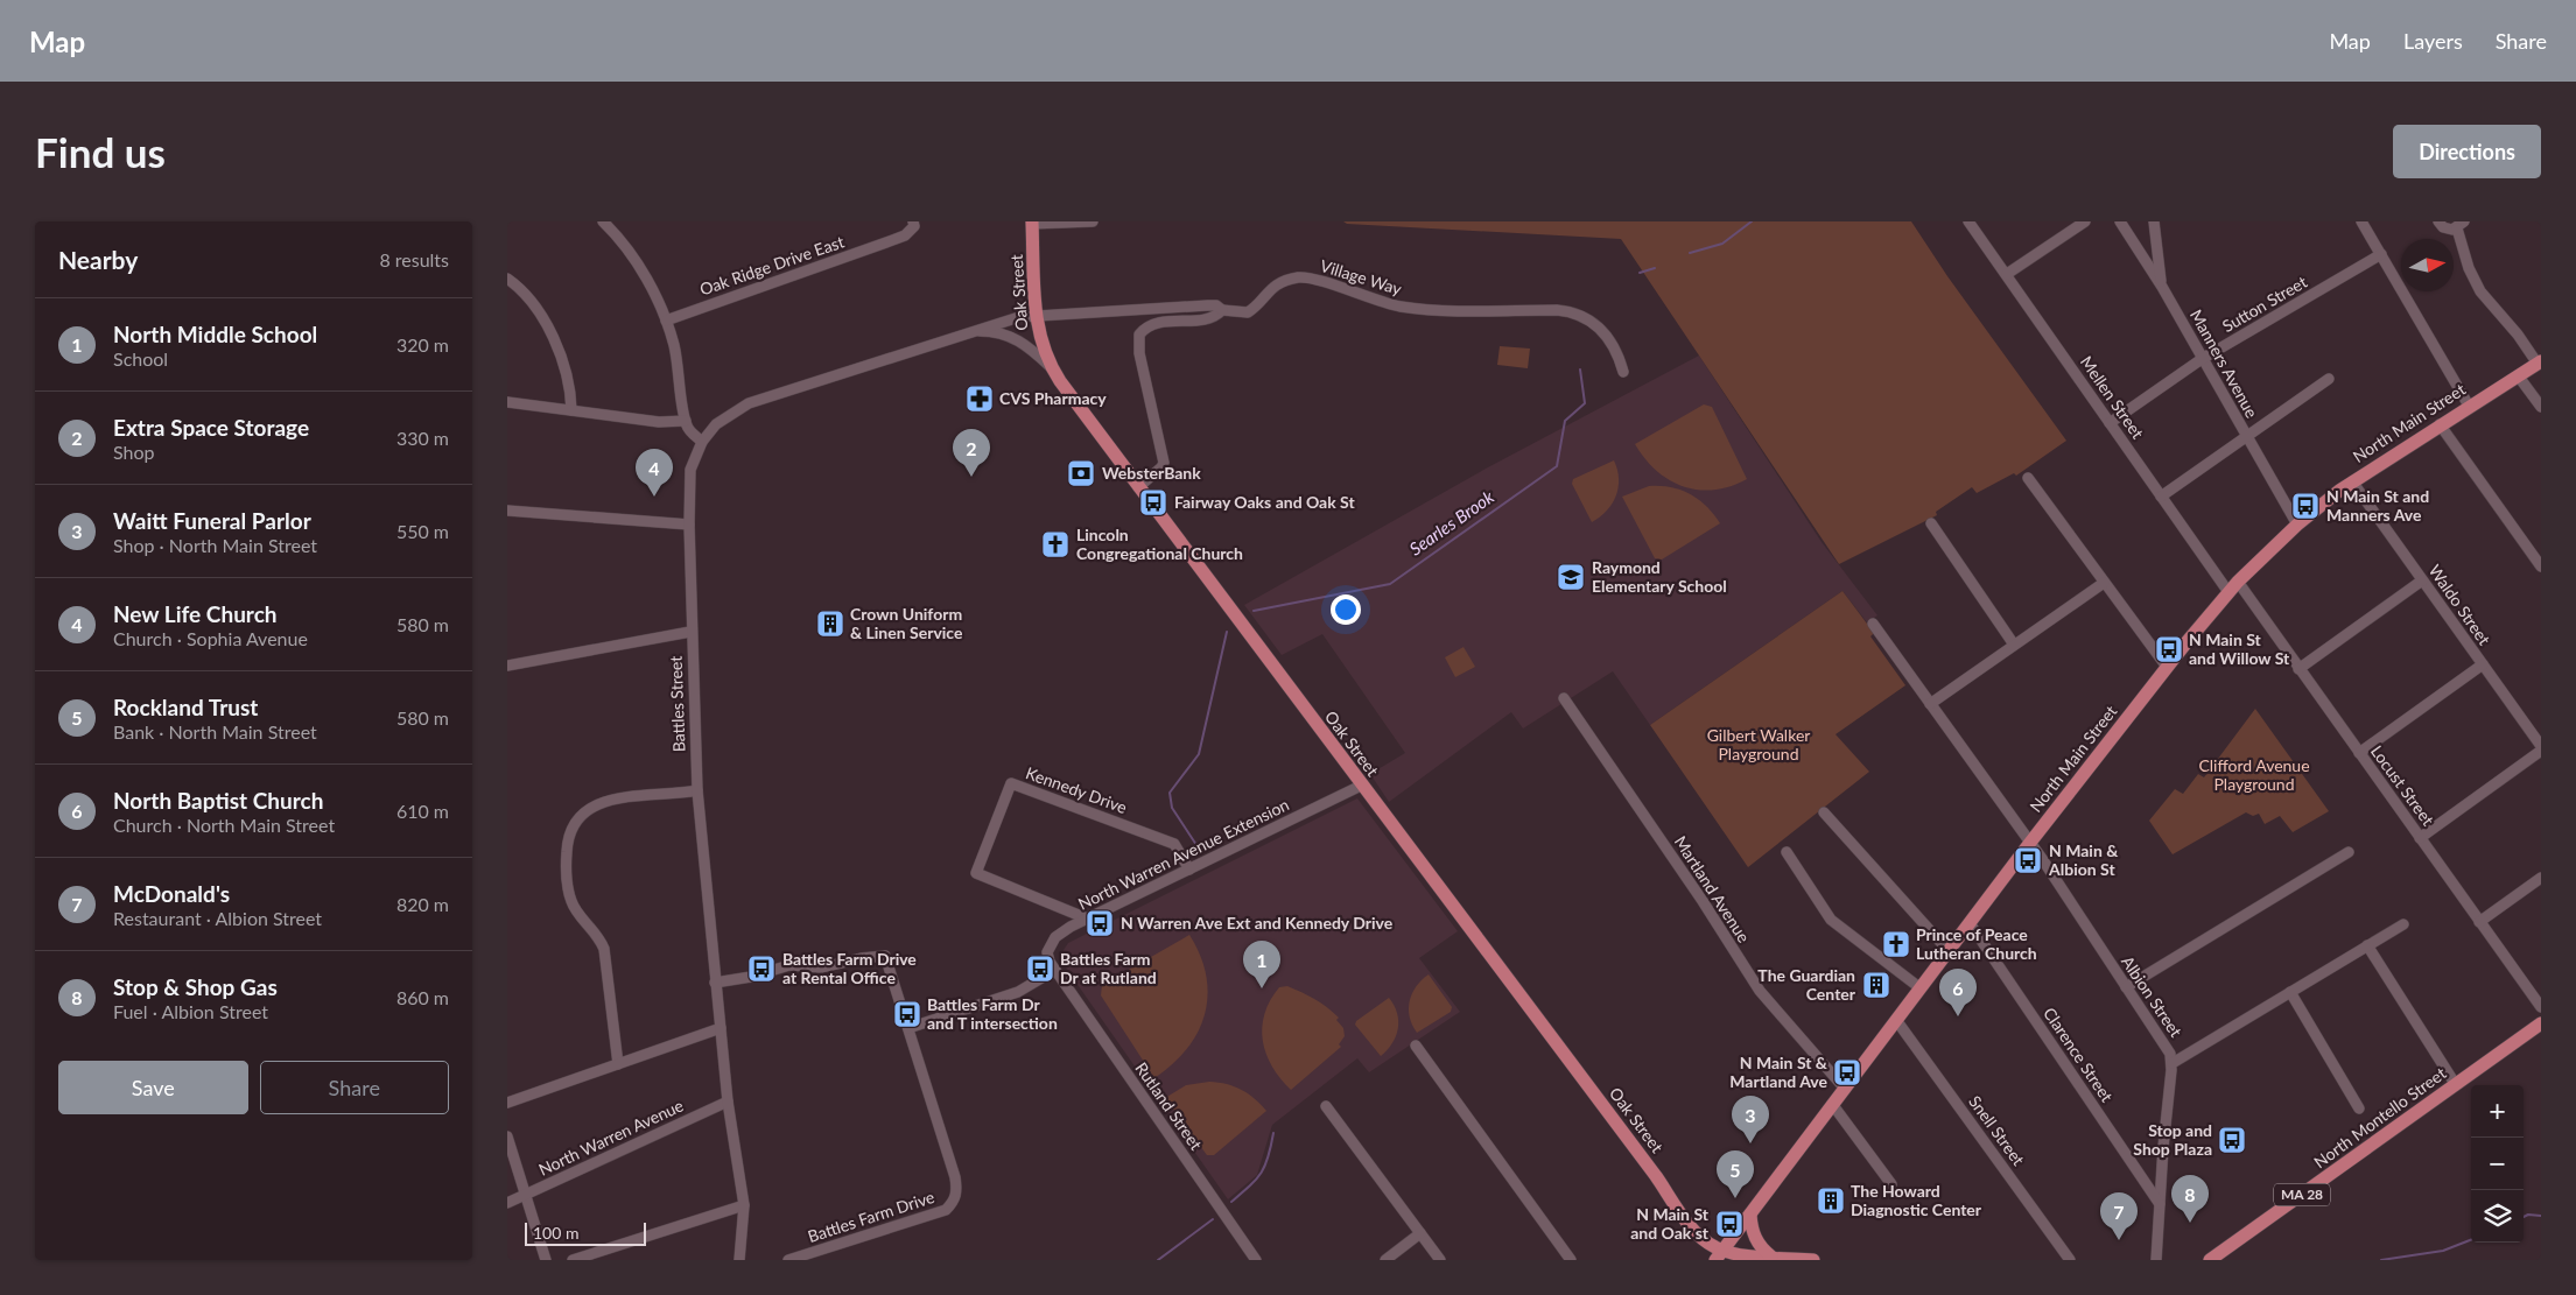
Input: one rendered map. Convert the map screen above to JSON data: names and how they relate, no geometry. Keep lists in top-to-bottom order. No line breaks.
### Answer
{"streets":{"main road":["Oak Street","North Main Street","North Montello Street","MA 28"],"street":["Oak Ridge Drive East","Village Way","Sutton Street","Manners Avenue","Mellen Street","Waldo Street","Battles Street","Locust Street","Kennedy Drive","North Warren Avenue Extension","Martland Avenue","Albion Street","Clarence Street","Rutland Street","Snell Street","North Warren Avenue","Battles Farm Drive"]},"crossings":[["Village Way","Oak Street"],["Village Way","Battles Street"],["Oak Street","North Main Street"],["Oak Street","Battles Street"],["Oak Street","North Warren Avenue Extension"],["Sutton Street","Manners Avenue"],["Sutton Street","Mellen Street"],["Manners Avenue","North Main Street"],["Mellen Street","North Main Street"],["North Main Street","Waldo Street"],["North Main Street","Locust Street"],["North Main Street","Martland Avenue"],["North Main Street","Albion Street"],["North Main Street","Clarence Street"],["North Main Street","Snell Street"],["Battles Street","North Warren Avenue"],["Battles Street","Battles Farm Drive"],["Kennedy Drive","North Warren Avenue Extension"],["North Warren Avenue Extension","Rutland Street"],["Albion Street","Clarence Street"]],"water":["Searles Brook"],"parks":["Gilbert Walker Playground","Clifford Avenue Playground"],"places":{"pharmacy":["CVS Pharmacy"],"bank":["WebsterBank"],"bus stop":["Fairway Oaks and Oak St","N Main St and Manners Ave","N Main St and Willow St","N Main & Albion St","N Warren Ave Ext and Kennedy Drive","Battles Farm Drive at Rental Office","Battles Farm Dr at Rutland","Battles Farm Dr and T intersection","N Main St & Martland Ave","Stop and Shop Plaza","N Main St and Oak st"],"church":["Lincoln Congregational Church","Prince of Peace Lutheran Church"],"school or university":["Raymond Elementary School"],"building":["Crown Uniform & Linen Service","The Guardian Center","The Howard Diagnostic Center"]},"scale_bar":"100 m","north":"right","page":{"header":"Map","nav":["Map","Layers","Share"],"buttons":["Directions",["Save","Share"]],"title":"Find us","heading":["Nearby","8 results"],"list":[{"mark":"1","name":"North Middle School","note":"School","value":"320 m"},{"mark":"2","name":"Extra Space Storage","note":"Shop","value":"330 m"},{"mark":"3","name":"Waitt Funeral Parlor","note":"Shop · North Main Street","value":"550 m"},{"mark":"4","name":"New Life Church","note":"Church · Sophia Avenue","value":"580 m"},{"mark":"5","name":"Rockland Trust","note":"Bank · North Main Street","value":"580 m"},{"mark":"6","name":"North Baptist Church","note":"Church · North Main Street","value":"610 m"},{"mark":"7","name":"McDonald's","note":"Restaurant · Albion Street","value":"820 m"},{"mark":"8","name":"Stop & Shop Gas","note":"Fuel · Albion Street","value":"860 m"}],"pins":["2","4","1","6","3","5","8","7"],"map_buttons":["+","−"],"scale":"100 m"}}
